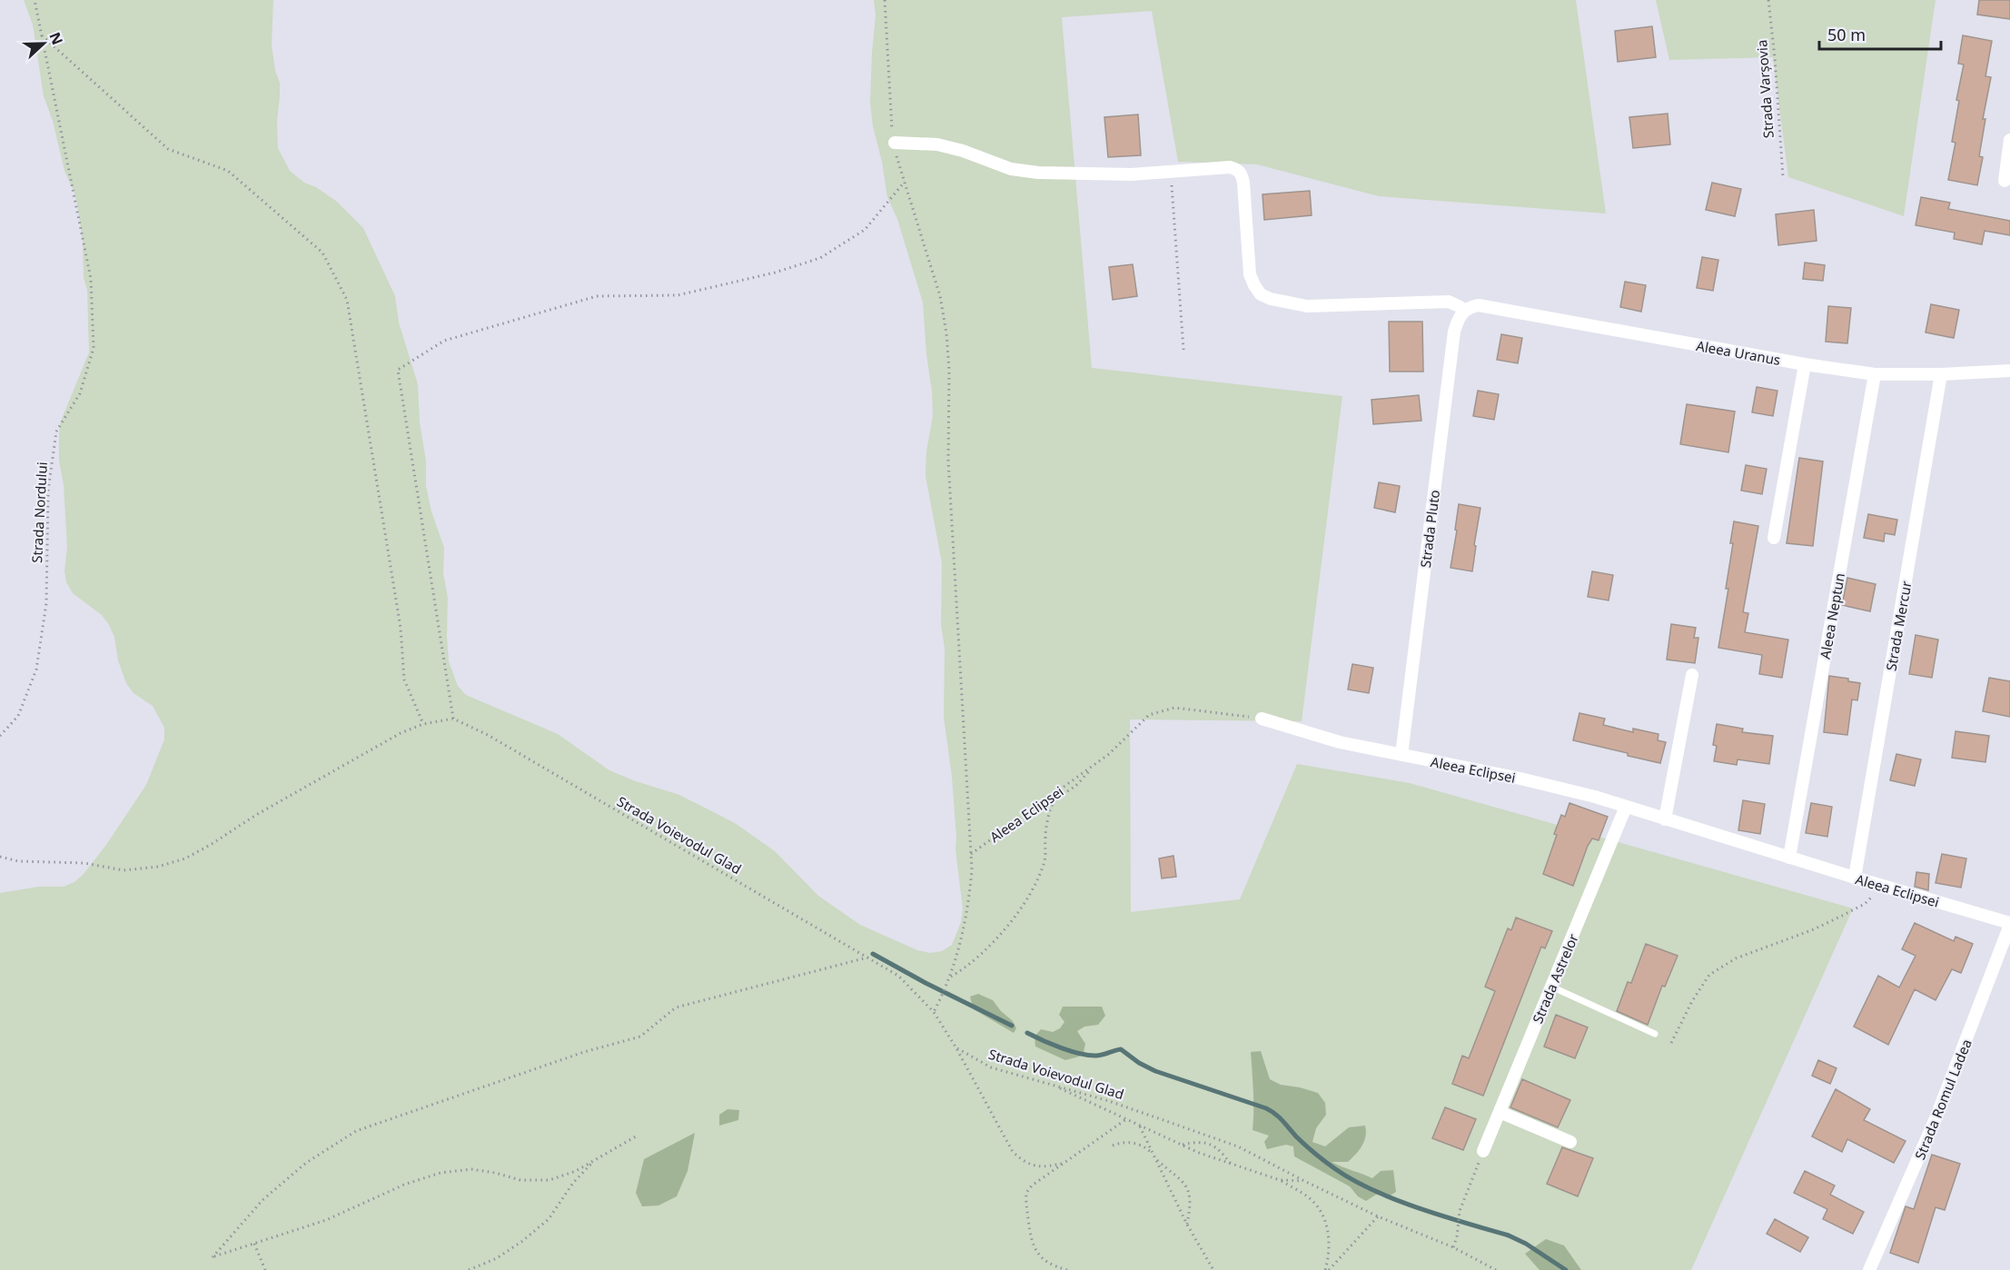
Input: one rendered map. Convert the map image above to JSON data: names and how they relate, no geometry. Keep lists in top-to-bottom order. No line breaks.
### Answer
{"streets":{"street":["Aleea Uranus","Strada Pluto","Aleea Neptun","Strada Mercur","Aleea Eclipsei","Strada Astrelor","Strada Romul Ladea"],"path":["Strada Varșovia","Strada Nordului","Strada Voievodul Glad"]},"crossings":[["Aleea Uranus","Strada Pluto"],["Aleea Uranus","Aleea Neptun"],["Aleea Uranus","Strada Mercur"],["Strada Pluto","Aleea Eclipsei"],["Aleea Neptun","Aleea Eclipsei"],["Strada Mercur","Aleea Eclipsei"],["Aleea Eclipsei","Strada Astrelor"],["Aleea Eclipsei","Strada Romul Ladea"]],"scale_bar":"50 m","north":"right"}
